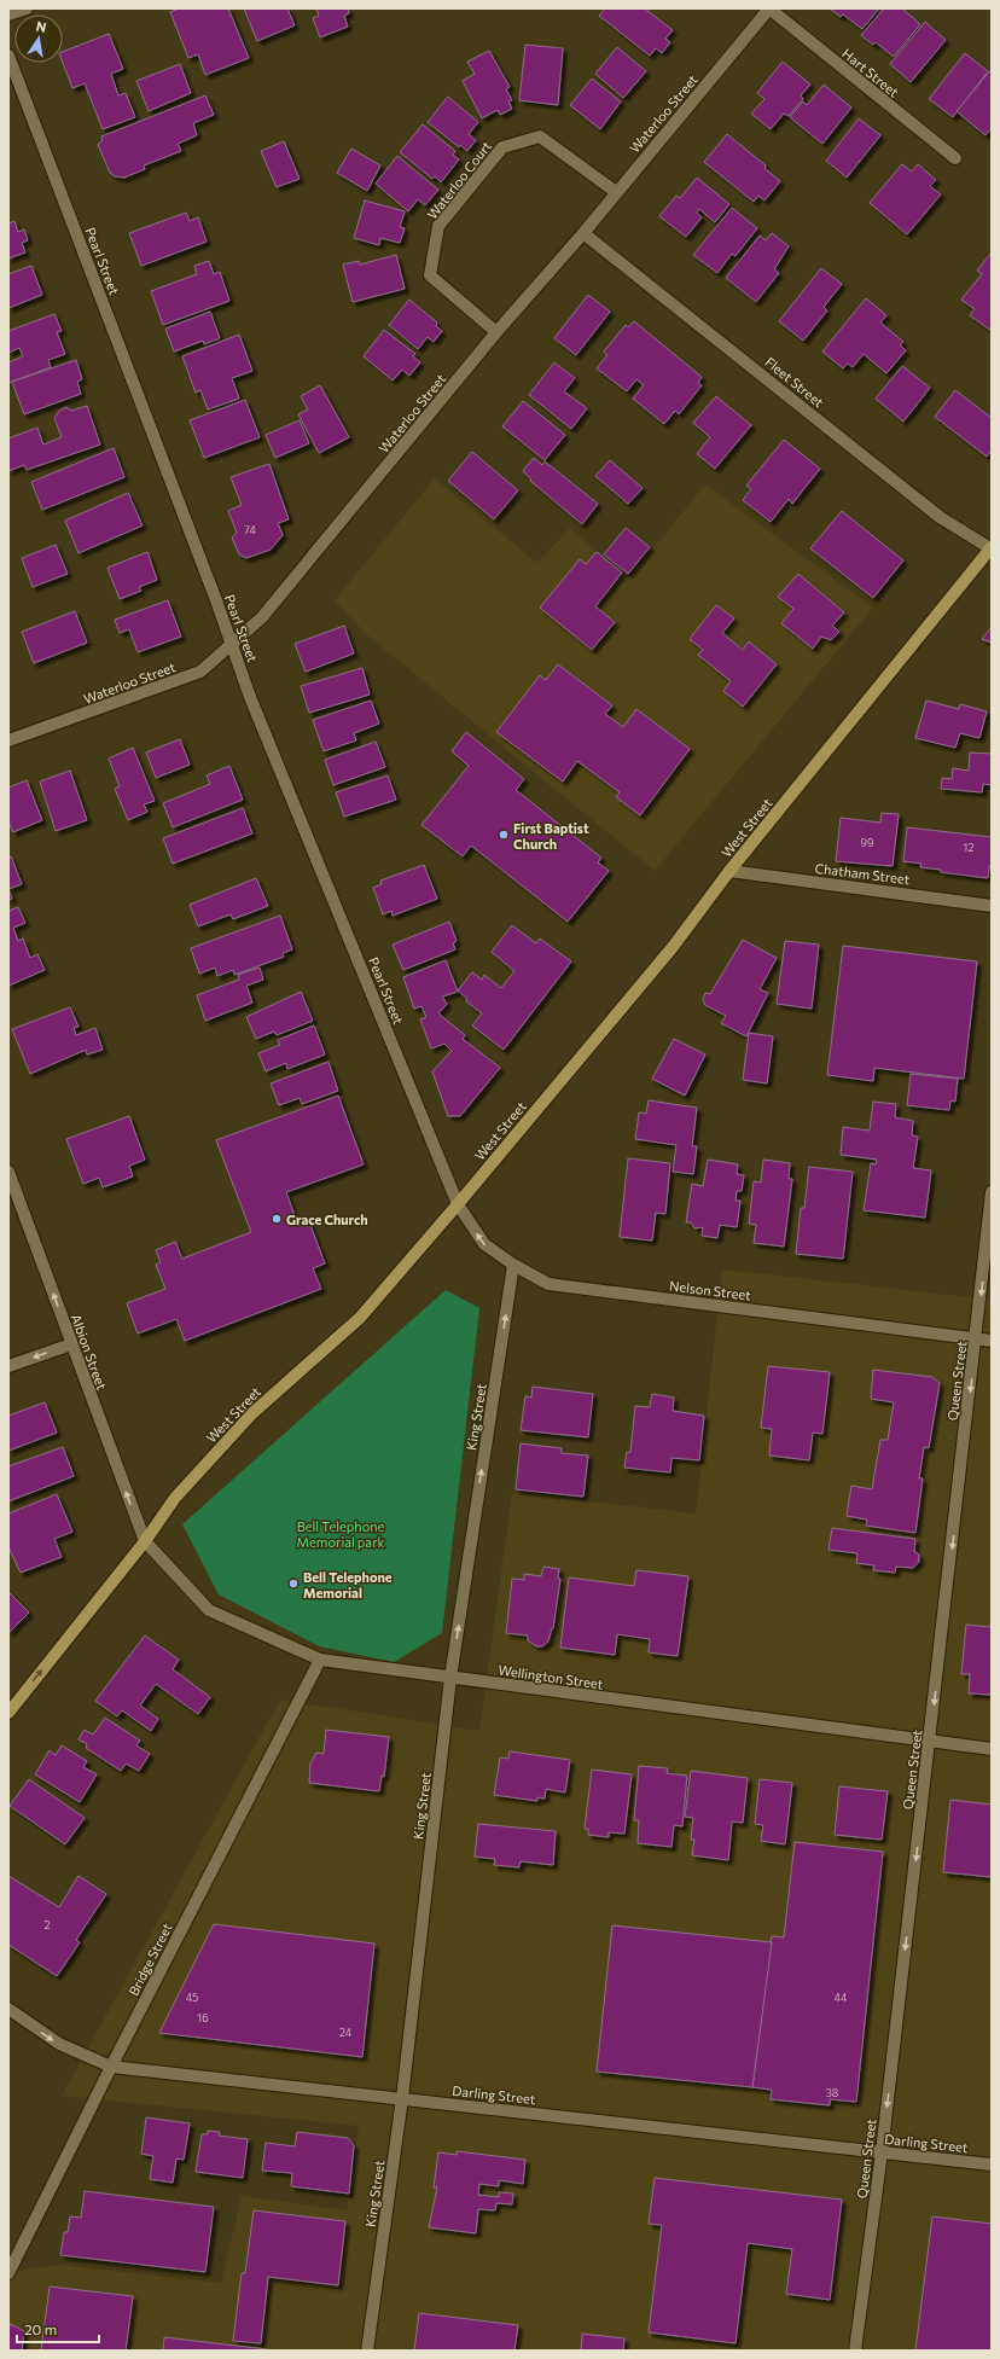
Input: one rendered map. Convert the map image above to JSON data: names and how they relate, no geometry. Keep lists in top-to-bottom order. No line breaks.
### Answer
{"streets":{"main road":["West Street"],"street":["Hart Street","Waterloo Street","Waterloo Court","Pearl Street","Fleet Street","Chatham Street","Nelson Street","Albion Street","Queen Street","King Street","Wellington Street","Bridge Street","Darling Street"]},"crossings":[["Hart Street","Waterloo Street"],["Waterloo Street","Waterloo Court"],["Waterloo Street","Pearl Street"],["Waterloo Street","Fleet Street"],["Pearl Street","West Street"],["Pearl Street","Nelson Street"],["Fleet Street","West Street"],["West Street","Chatham Street"],["West Street","Nelson Street"],["West Street","Albion Street"],["West Street","Wellington Street"],["Nelson Street","Queen Street"],["Nelson Street","King Street"],["Albion Street","Wellington Street"],["Queen Street","Wellington Street"],["Queen Street","Darling Street"],["King Street","Wellington Street"],["King Street","Darling Street"],["Wellington Street","Bridge Street"],["Bridge Street","Darling Street"]],"one_way":["Albion Street","Queen Street","King Street"],"parks":["Bell Telephone Memorial park"],"places":["First Baptist Church","Grace Church","Bell Telephone Memorial"],"house_numbers":["74","99","12","2","45","44","16","24","38"],"scale_bar":"20 m","north":"top"}
